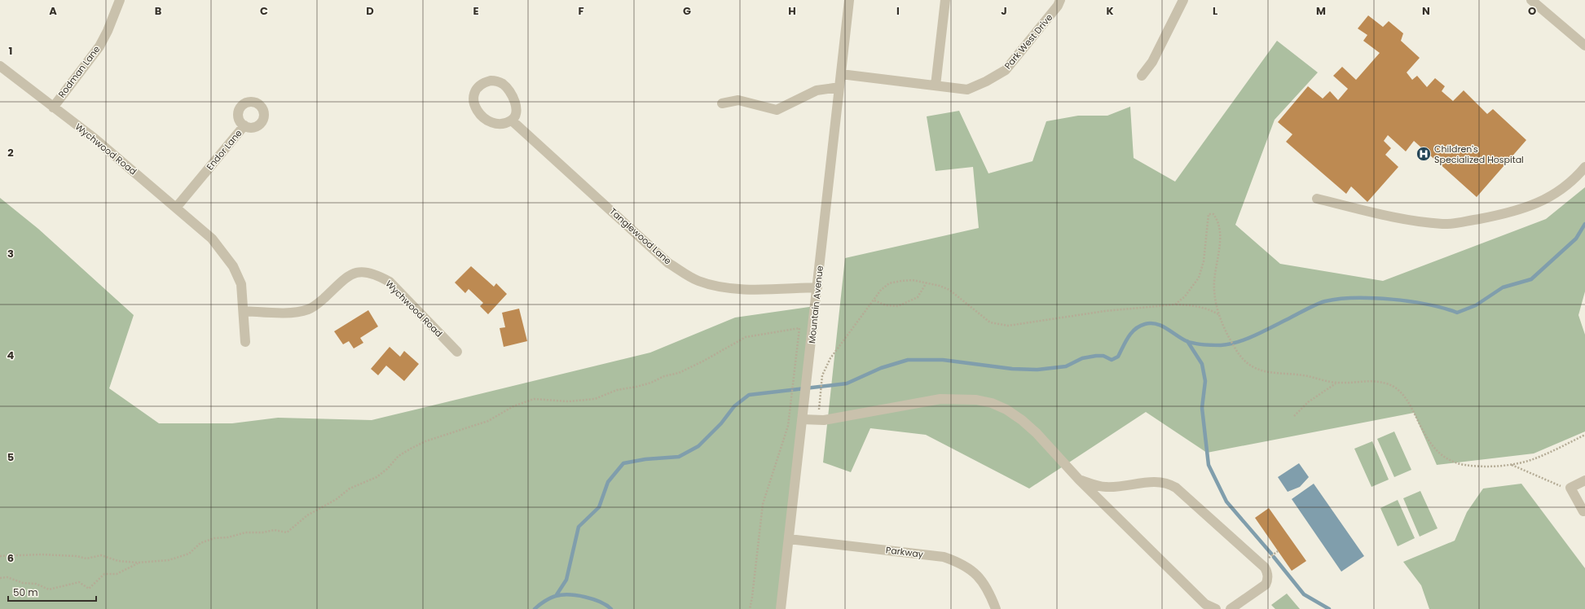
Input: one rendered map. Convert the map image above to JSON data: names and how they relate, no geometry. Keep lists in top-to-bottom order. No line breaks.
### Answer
{"streets":{"street":["Park West Drive","Rodman Lane","Wychwood Road","Endor Lane","Tanglewood Lane","Mountain Avenue","Parkway"]},"crossings":[["Park West Drive","Mountain Avenue"],["Rodman Lane","Wychwood Road"],["Wychwood Road","Endor Lane"],["Tanglewood Lane","Mountain Avenue"],["Mountain Avenue","Parkway"]],"places":{"hospital":["Children's Specialized Hospital"]},"scale_bar":"50 m","grid":{"columns":["A","B","C","D","E","F","G","H","I","J","K","L","M","N","O"],"rows":["1","2","3","4","5","6"]}}
